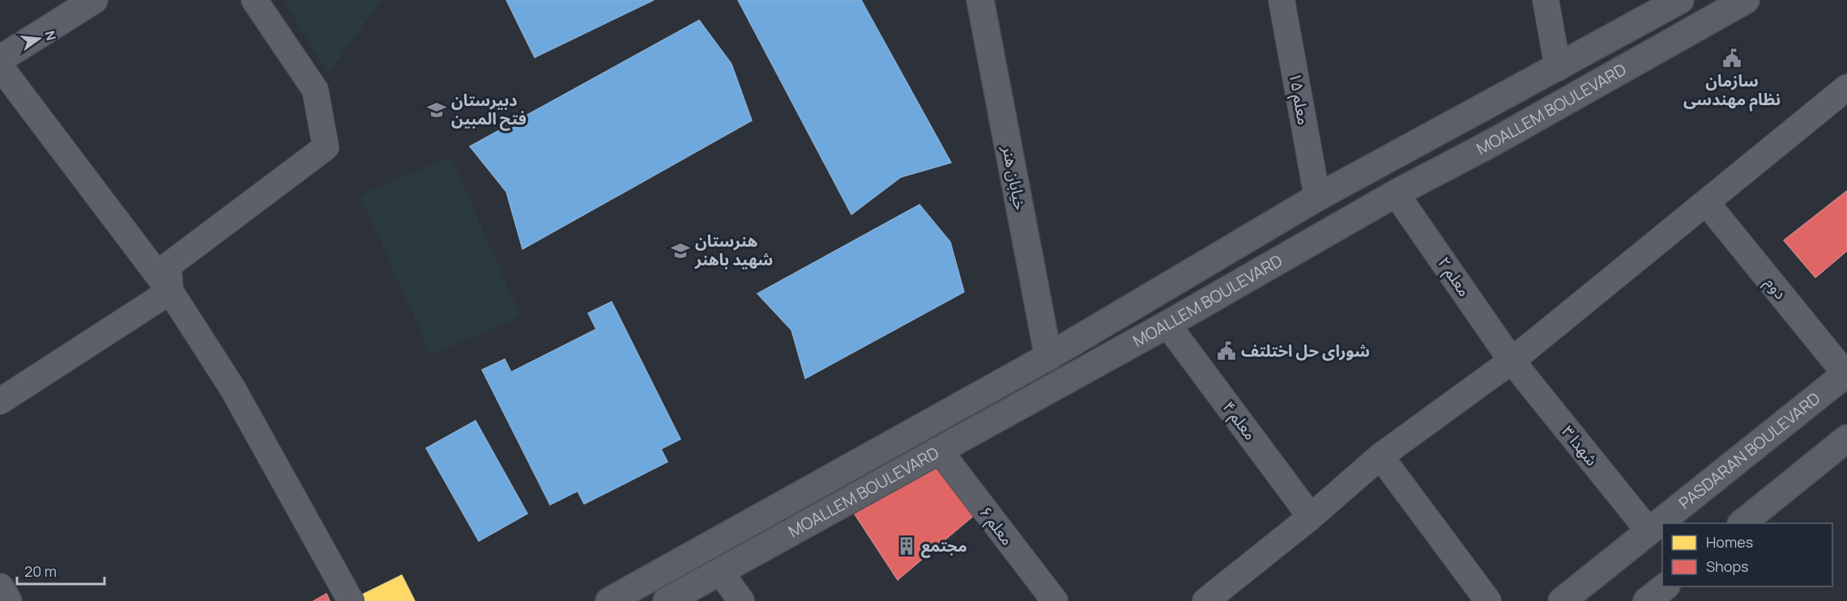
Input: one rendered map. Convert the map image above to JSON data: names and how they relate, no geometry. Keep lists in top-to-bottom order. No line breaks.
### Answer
{"streets":{"main road":["MOALLEM BOULEVARD","PASDARAN BOULEVARD"],"street":["معلم ۱۵","خیابان هنر","معلم ۲","دوم","معلم ۴","شهدا ۳","معلم ۶"]},"crossings":[["معلم ۱۵","MOALLEM BOULEVARD"],["MOALLEM BOULEVARD","خیابان هنر"],["MOALLEM BOULEVARD","معلم ۲"],["MOALLEM BOULEVARD","معلم ۴"],["MOALLEM BOULEVARD","معلم ۶"],["معلم ۲","شهدا ۳"],["دوم","PASDARAN BOULEVARD"],["شهدا ۳","PASDARAN BOULEVARD"]],"places":{"public building":["سازمان نظام مهندسی","شورای حل اختلتف"],"school or university":["دبیرستان فتح المبین","هنرستان شهید باهنر"],"building":["مجتمع"]},"legend":["Homes","Shops"],"scale_bar":"20 m","north":"right"}
